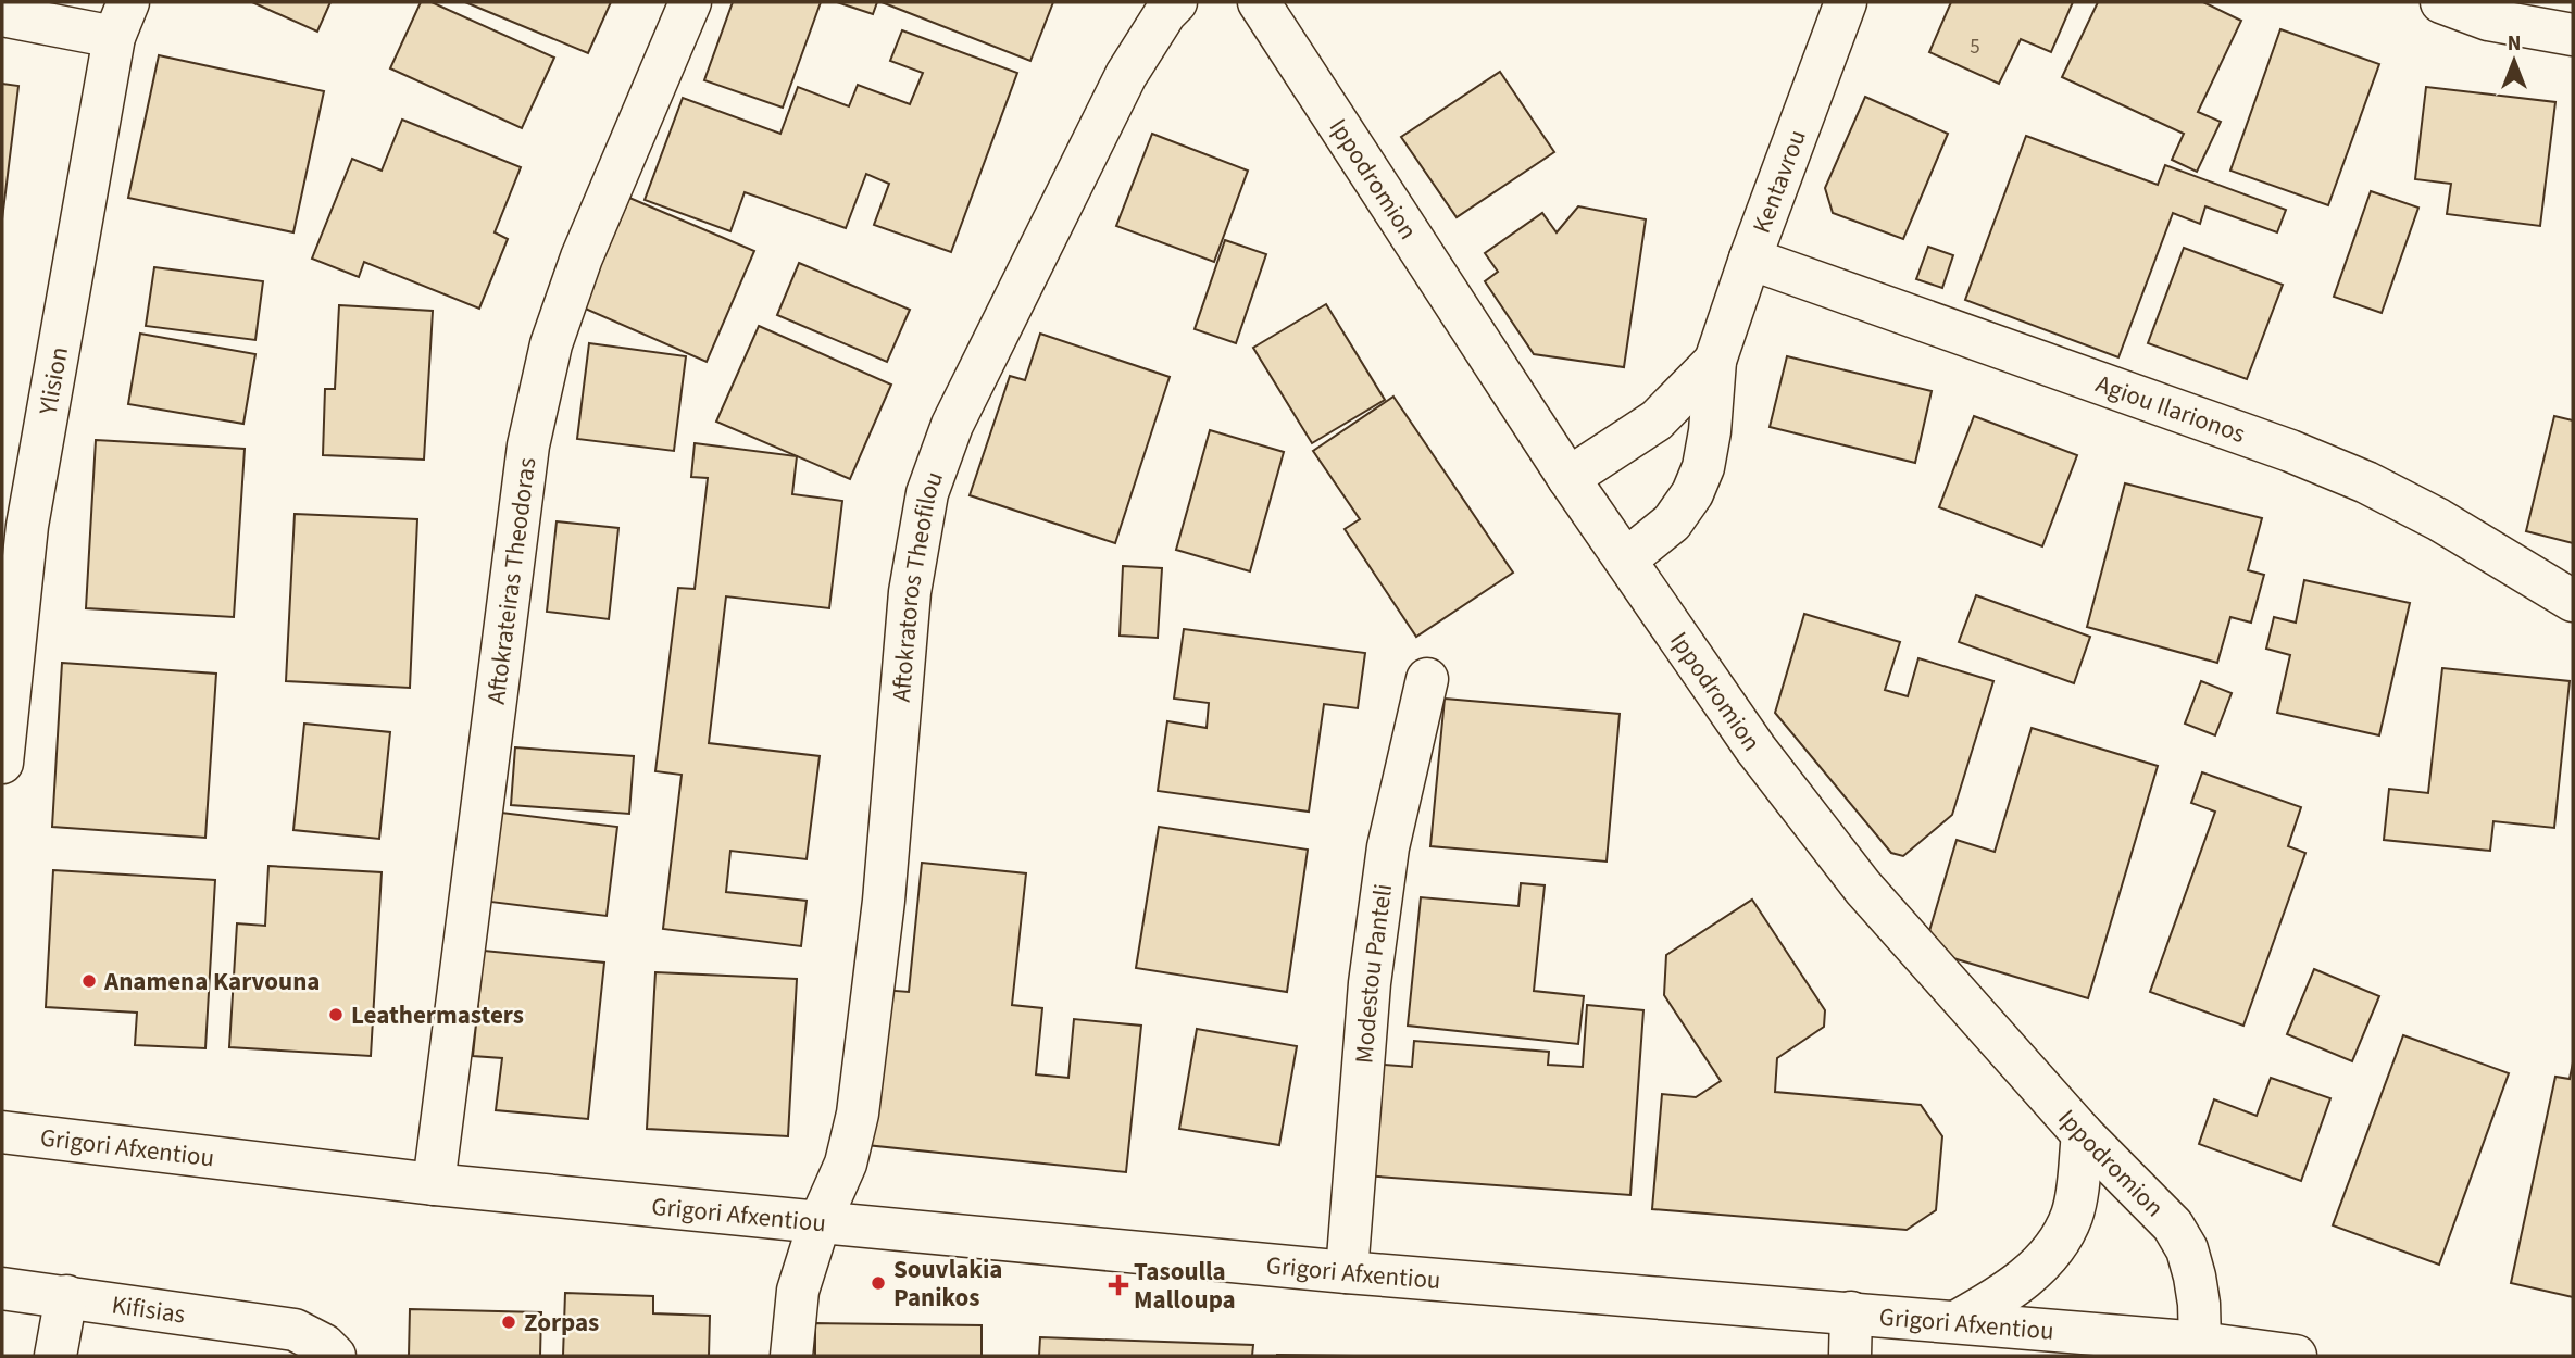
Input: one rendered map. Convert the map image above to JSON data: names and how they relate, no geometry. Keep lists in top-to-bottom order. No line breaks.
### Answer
{"streets":{"street":["Ippodromion","Kentavrou","Ylision","Agiou Ilarionos","Aftokrateiras Theodoras","Aftokratoros Theofilou","Modestou Panteli","Grigori Afxentiou","Kifisias"]},"crossings":[["Ippodromion","Kentavrou"],["Ippodromion","Grigori Afxentiou"],["Kentavrou","Agiou Ilarionos"],["Aftokrateiras Theodoras","Grigori Afxentiou"],["Aftokratoros Theofilou","Grigori Afxentiou"],["Modestou Panteli","Grigori Afxentiou"]],"places":{"other":["Anamena Karvouna","Leathermasters","Souvlakia Panikos","Zorpas"],"health":["Tasoulla Malloupa"]},"house_numbers":["5"],"north":"top"}
